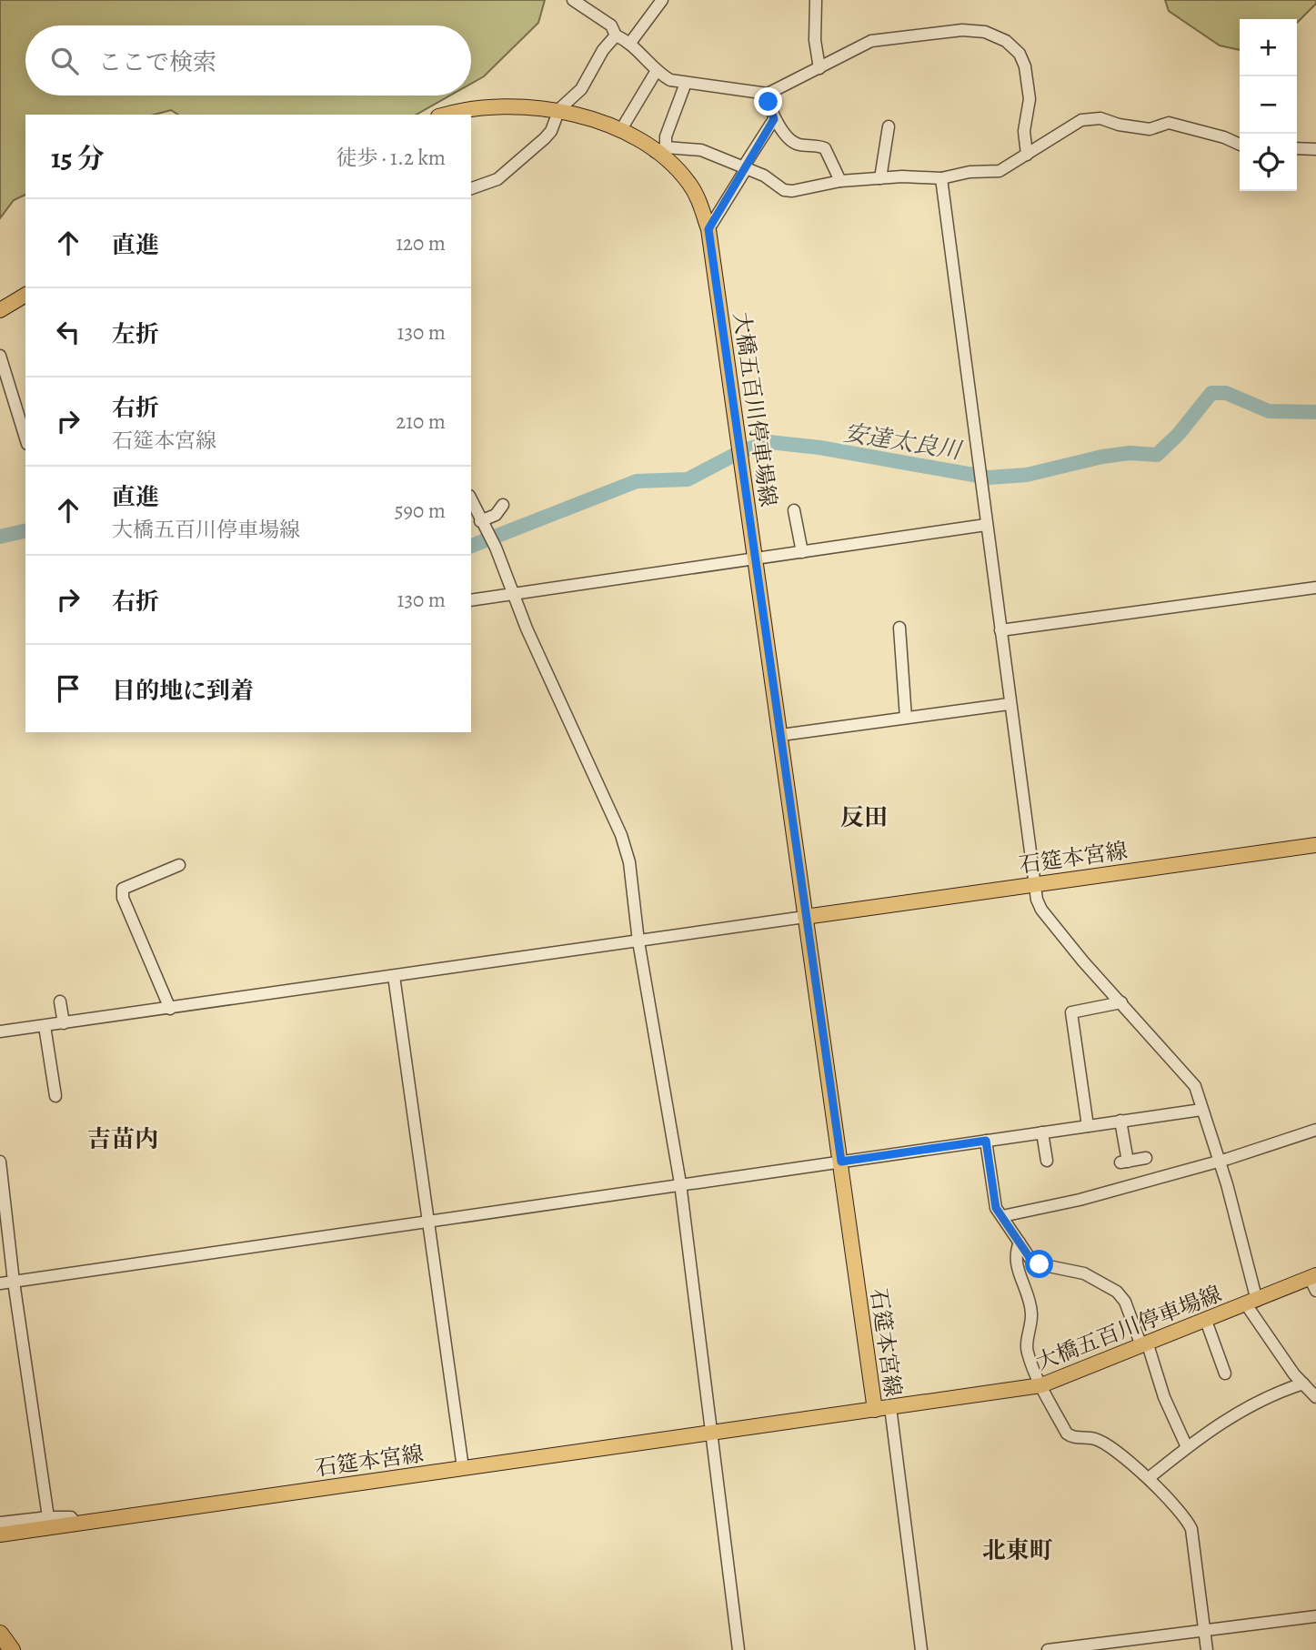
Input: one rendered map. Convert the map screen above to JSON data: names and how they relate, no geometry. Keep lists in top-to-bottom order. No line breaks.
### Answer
{"streets":{"main road":["大橋五百川停車場線","石筵本宮線"]},"crossings":[["大橋五百川停車場線","石筵本宮線"]],"districts":["反田","吉苗内","北東町"],"water":["安達太良川"],"page":{"map_buttons":["+","−"],"search":"ここで検索","heading":["15 分","徒歩 · 1.2 km"],"list":[["直進","120 m"],["左折","130 m"],["右折","石筵本宮線","210 m"],["直進","大橋五百川停車場線","590 m"],["右折","130 m"],"目的地に到着"]}}
